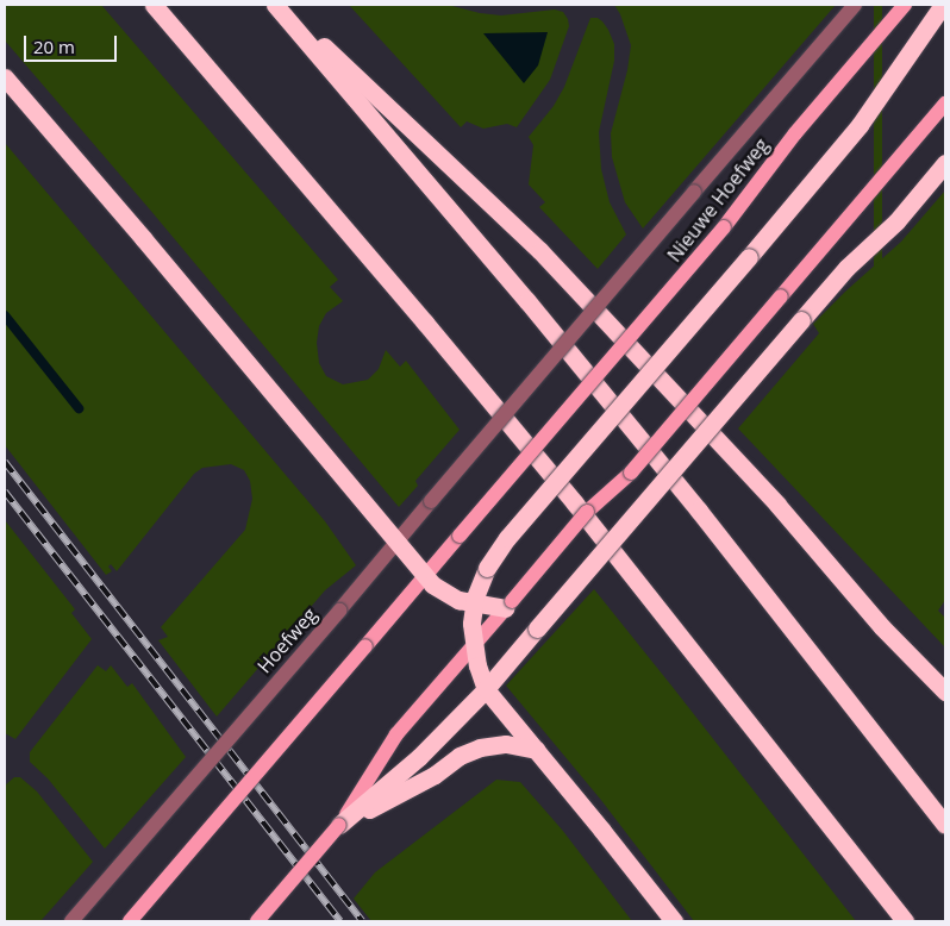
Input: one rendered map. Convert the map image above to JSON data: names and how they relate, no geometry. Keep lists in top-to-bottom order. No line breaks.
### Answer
{"streets":{"main road":["Nieuwe Hoefweg"],"street":["Hoefweg"]},"crossings":[["Nieuwe Hoefweg","Hoefweg"]],"scale_bar":"20 m"}
